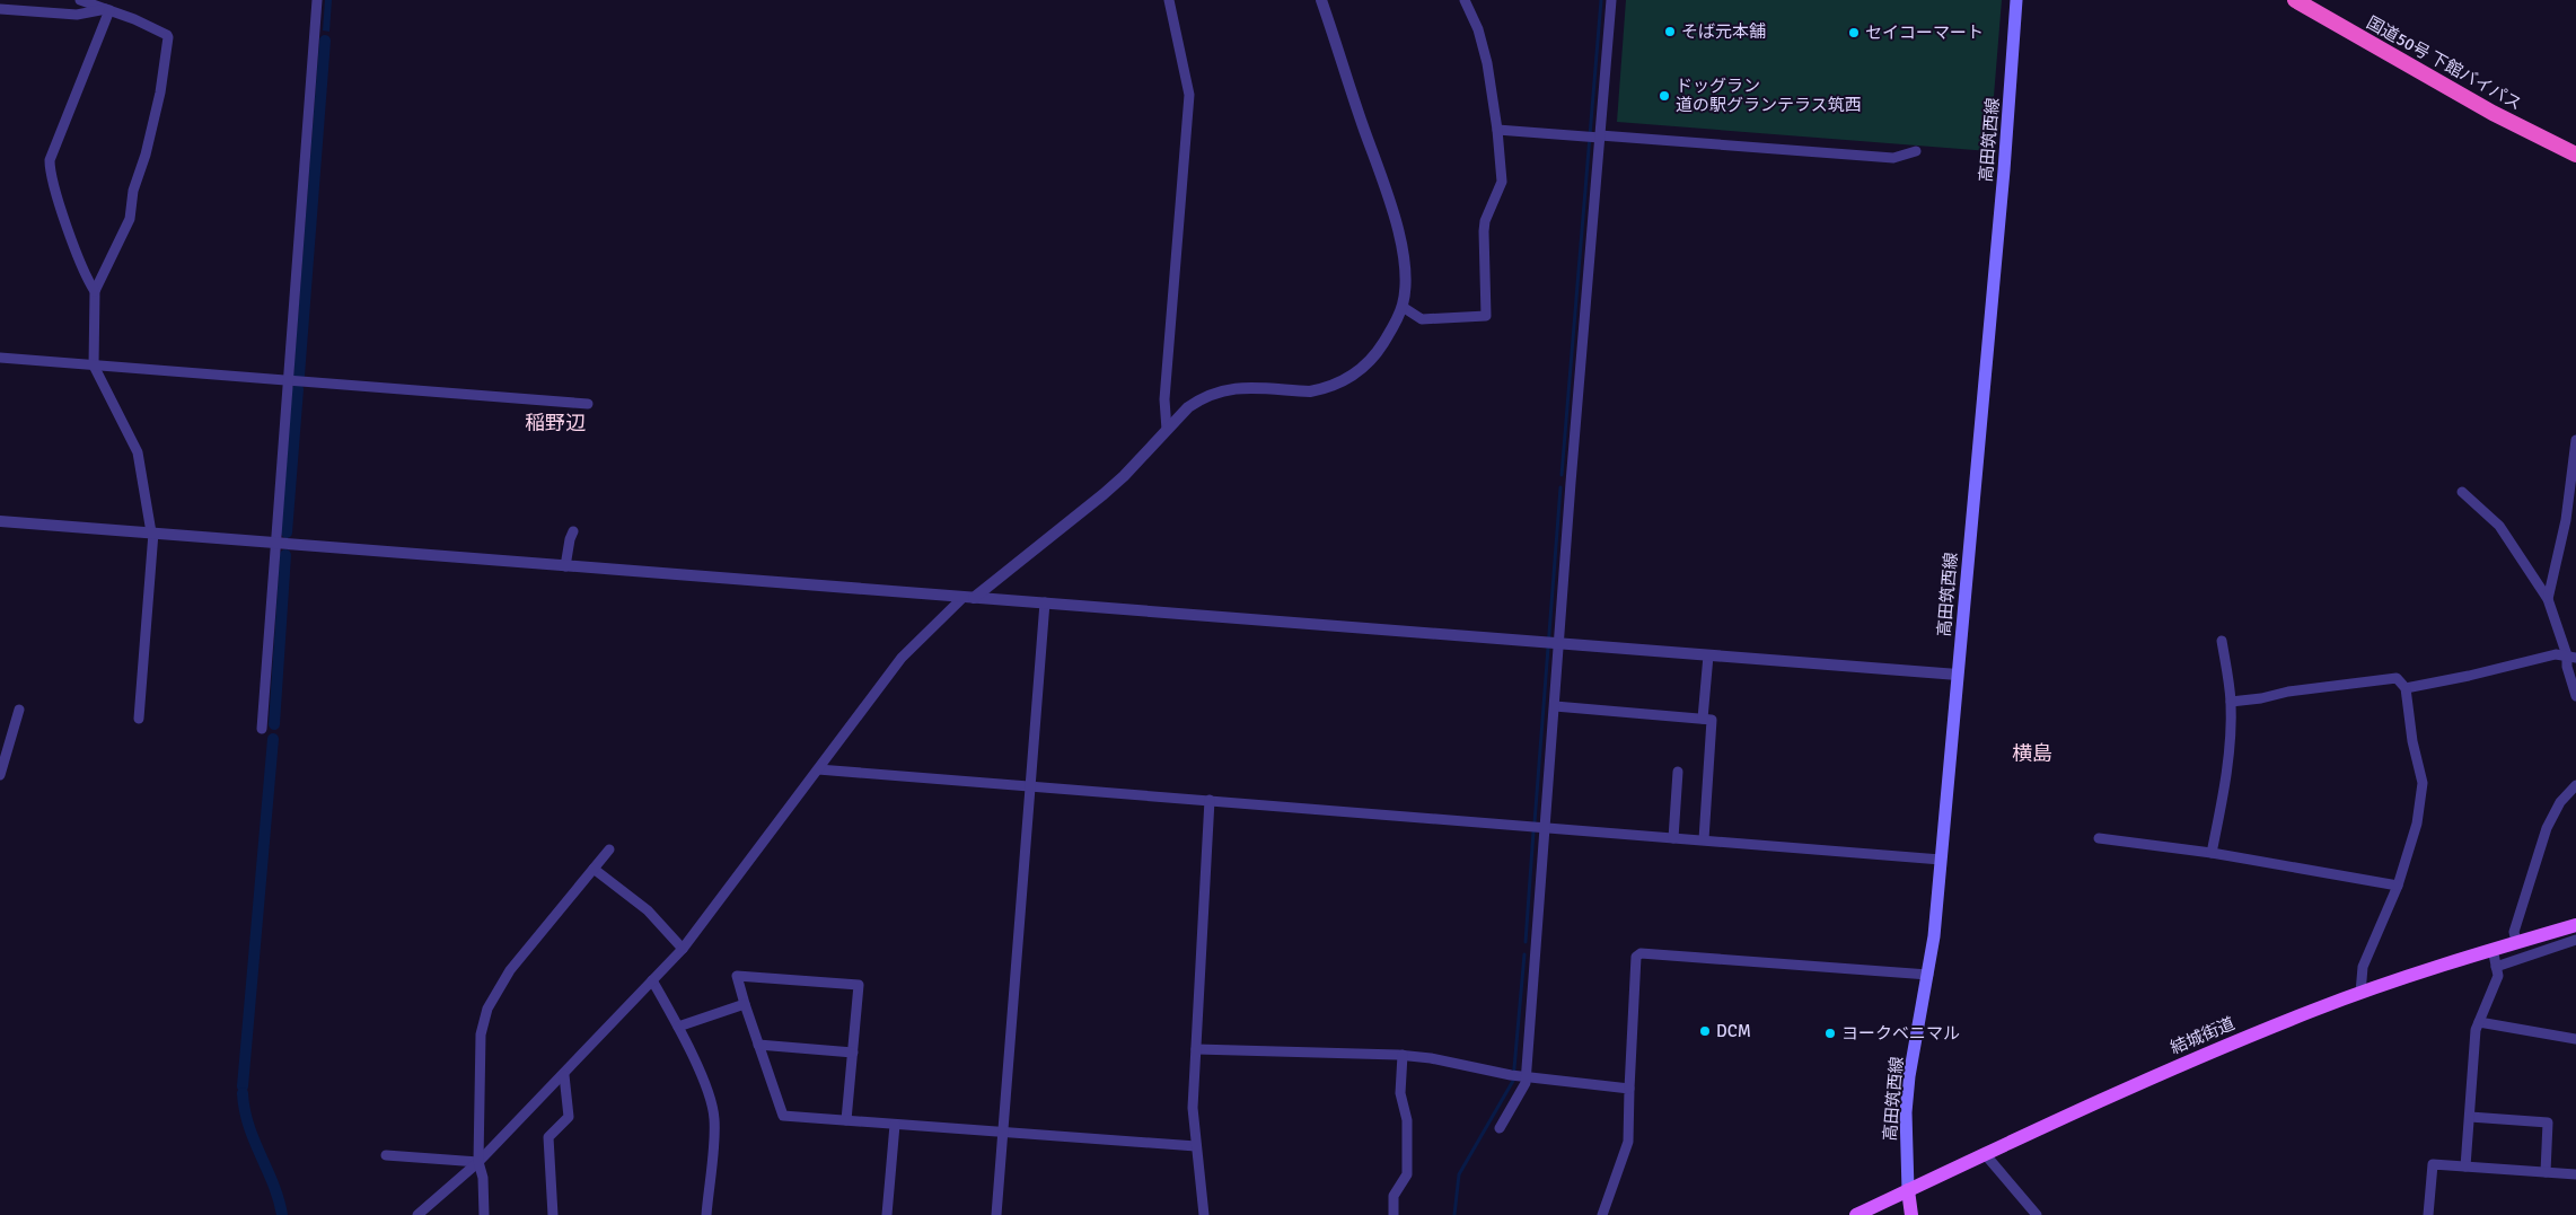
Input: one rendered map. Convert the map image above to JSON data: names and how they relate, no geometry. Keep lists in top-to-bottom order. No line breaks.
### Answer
{"streets":{"highway":["国道50号 下館バイパス"],"main road":["高田筑西線","結城街道"]},"crossings":[["高田筑西線","結城街道"]],"districts":["稲野辺","横島"],"places":["そば元本舗","セイコーマート","ドッグラン 道の駅グランテラス筑西","DCM","ヨークベニマル"]}
